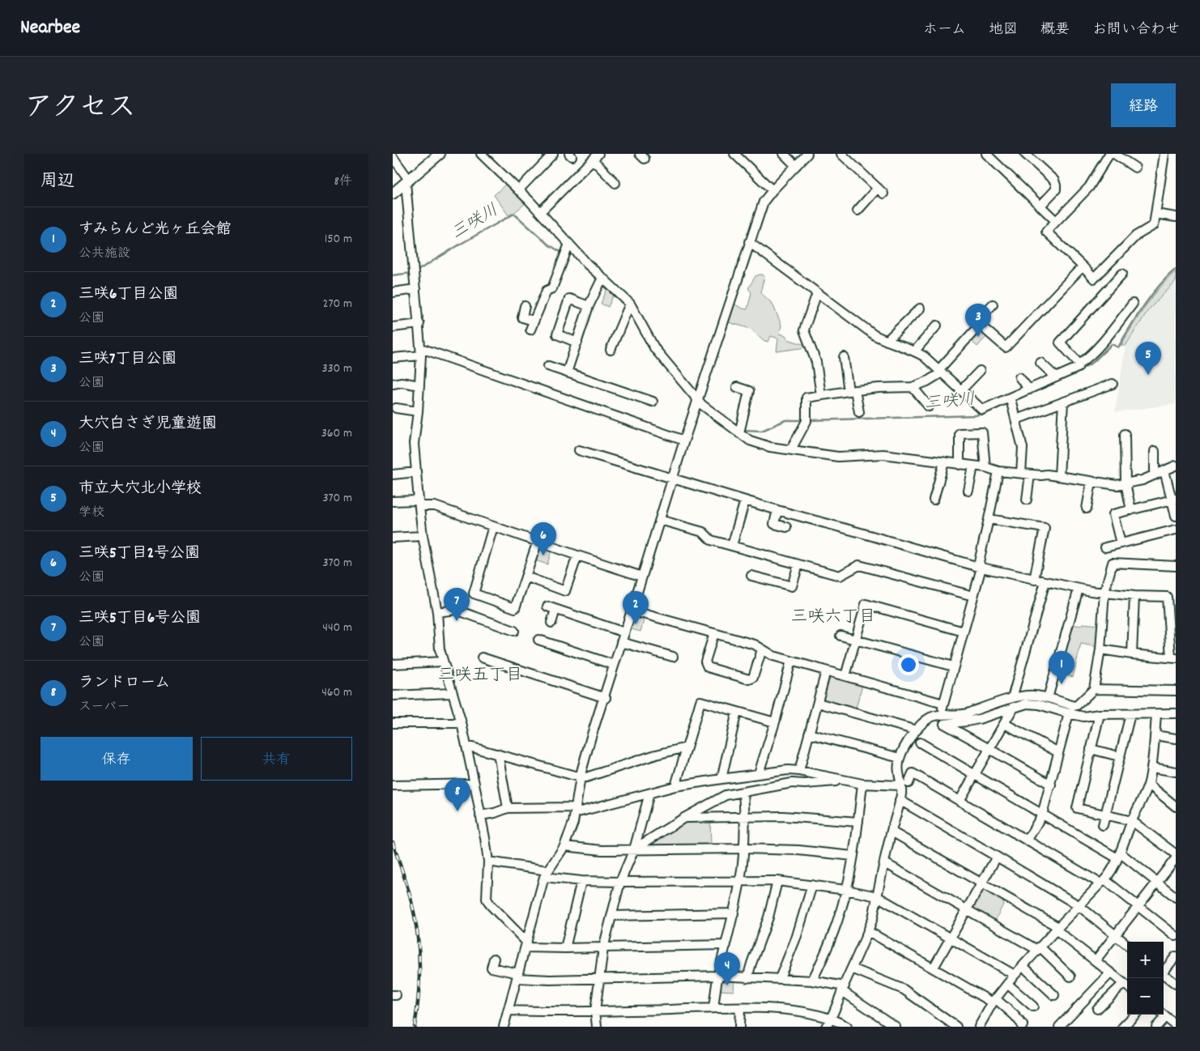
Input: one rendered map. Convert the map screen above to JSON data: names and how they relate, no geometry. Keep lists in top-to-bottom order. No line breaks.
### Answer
{"districts":["三咲六丁目","三咲五丁目"],"water":["三咲川"],"page":{"header":"Nearbee","nav":["ホーム","地図","概要","お問い合わせ"],"title":"アクセス","buttons":["経路",["保存","共有"]],"heading":["周辺","8件"],"list":[{"mark":"1","name":"すみらんど光ヶ丘会館","note":"公共施設","value":"150 m"},{"mark":"2","name":"三咲6丁目公園","note":"公園","value":"270 m"},{"mark":"3","name":"三咲7丁目公園","note":"公園","value":"330 m"},{"mark":"4","name":"大穴白さぎ児童遊園","note":"公園","value":"360 m"},{"mark":"5","name":"市立大穴北小学校","note":"学校","value":"370 m"},{"mark":"6","name":"三咲5丁目2号公園","note":"公園","value":"370 m"},{"mark":"7","name":"三咲5丁目6号公園","note":"公園","value":"440 m"},{"mark":"8","name":"ランドローム","note":"スーパー","value":"460 m"}],"pins":["3","5","6","7","2","1","8","4"],"map_buttons":["+","−"]}}
